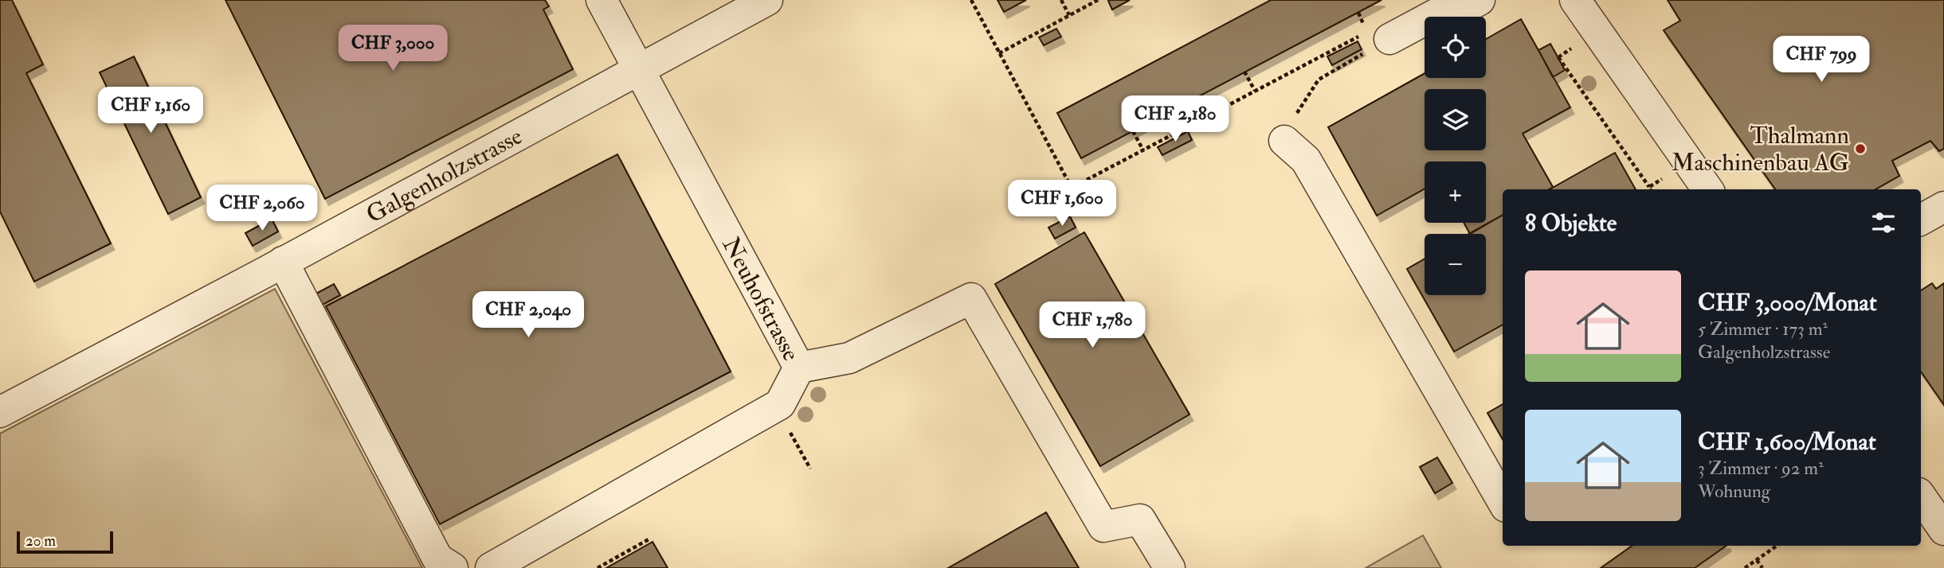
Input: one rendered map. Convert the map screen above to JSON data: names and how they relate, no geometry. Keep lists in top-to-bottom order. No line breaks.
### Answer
{"streets":{"street":["Galgenholzstrasse","Neuhofstrasse"]},"crossings":[["Galgenholzstrasse","Neuhofstrasse"]],"places":["Thalmann Maschinenbau AG"],"scale_bar":"20 m","page":{"map_buttons":["+","−"],"price":["CHF 3,000","CHF 799","CHF 1,160","CHF 2,180","CHF 1,600","CHF 2,060","CHF 2,040","CHF 1,780"],"heading":"8 Objekte","list":[{"name":"CHF 3,000/Monat","note":"5 Zimmer · 173 m² · Galgenholzstrasse"},{"name":"CHF 1,600/Monat","note":"3 Zimmer · 92 m² · Wohnung"}],"scale":"20 m"}}
